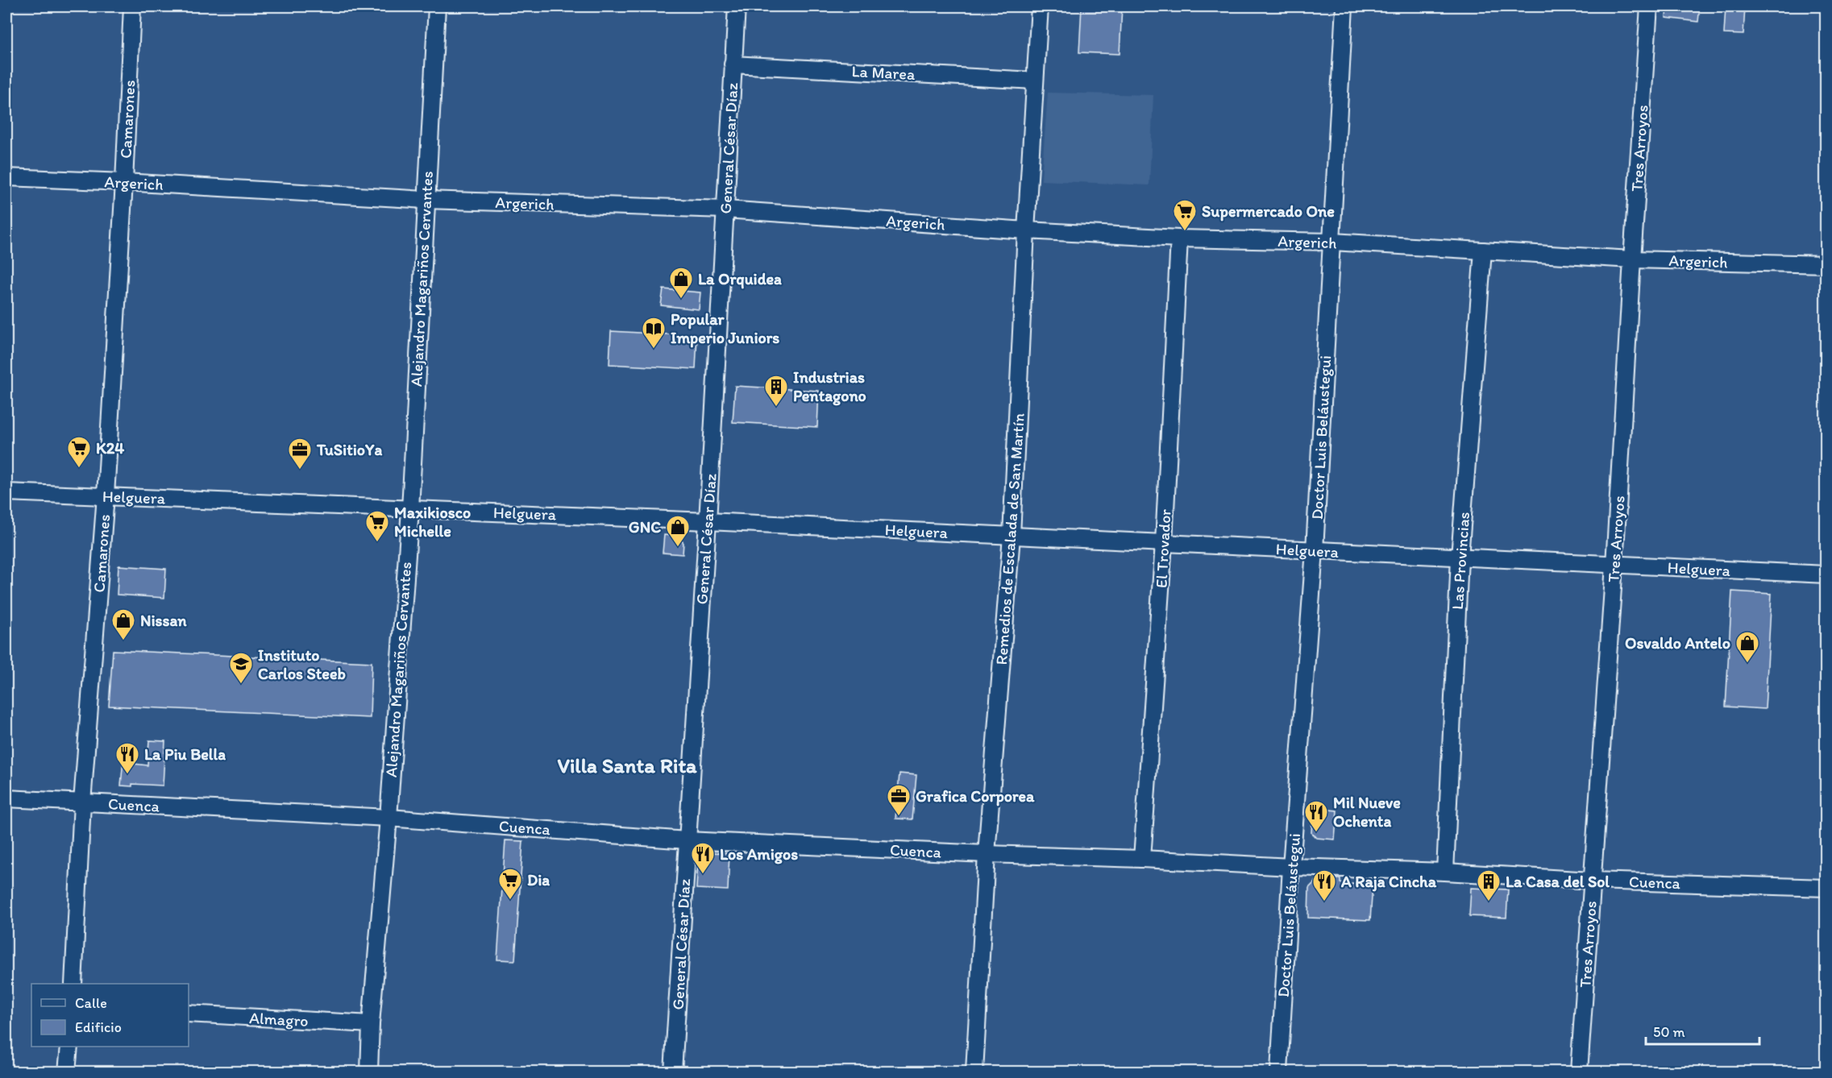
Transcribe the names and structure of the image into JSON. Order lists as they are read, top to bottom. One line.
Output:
{"streets":{"street":["La Marea","Camarones","General César Díaz","Tres Arroyos","Argerich","Alejandro Magariños Cervantes","Doctor Luis Beláustegui","Helguera","Remedios de Escalada de San Martín","El Trovador","Las Provincias","Cuenca","Almagro"]},"crossings":[["La Marea","General César Díaz"],["La Marea","Remedios de Escalada de San Martín"],["Camarones","Argerich"],["Camarones","Helguera"],["Camarones","Cuenca"],["General César Díaz","Argerich"],["General César Díaz","Helguera"],["General César Díaz","Cuenca"],["Tres Arroyos","Argerich"],["Tres Arroyos","Helguera"],["Tres Arroyos","Cuenca"],["Argerich","Alejandro Magariños Cervantes"],["Argerich","Doctor Luis Beláustegui"],["Argerich","Remedios de Escalada de San Martín"],["Argerich","El Trovador"],["Argerich","Las Provincias"],["Alejandro Magariños Cervantes","Helguera"],["Alejandro Magariños Cervantes","Cuenca"],["Alejandro Magariños Cervantes","Almagro"],["Doctor Luis Beláustegui","Helguera"],["Doctor Luis Beláustegui","Cuenca"],["Helguera","Remedios de Escalada de San Martín"],["Helguera","El Trovador"],["Helguera","Las Provincias"],["Remedios de Escalada de San Martín","Cuenca"],["El Trovador","Cuenca"],["Las Provincias","Cuenca"]],"districts":["Villa Santa Rita"],"places":{"supermarket":["Supermercado One","K24","Maxikiosco Michelle","Dia"],"shop":["La Orquidea","GNC","Nissan","Osvaldo Antelo"],"library":["Popular Imperio Juniors"],"building":["Industrias Pentagono","La Casa del Sol"],"office":["TuSitioYa","Grafica Corporea"],"school or university":["Instituto Carlos Steeb"],"restaurant":["La Piu Bella","Mil Nueve Ochenta","Los Amigos","A Raja Cincha"]},"legend":["Calle","Edificio"],"scale_bar":"50 m"}
